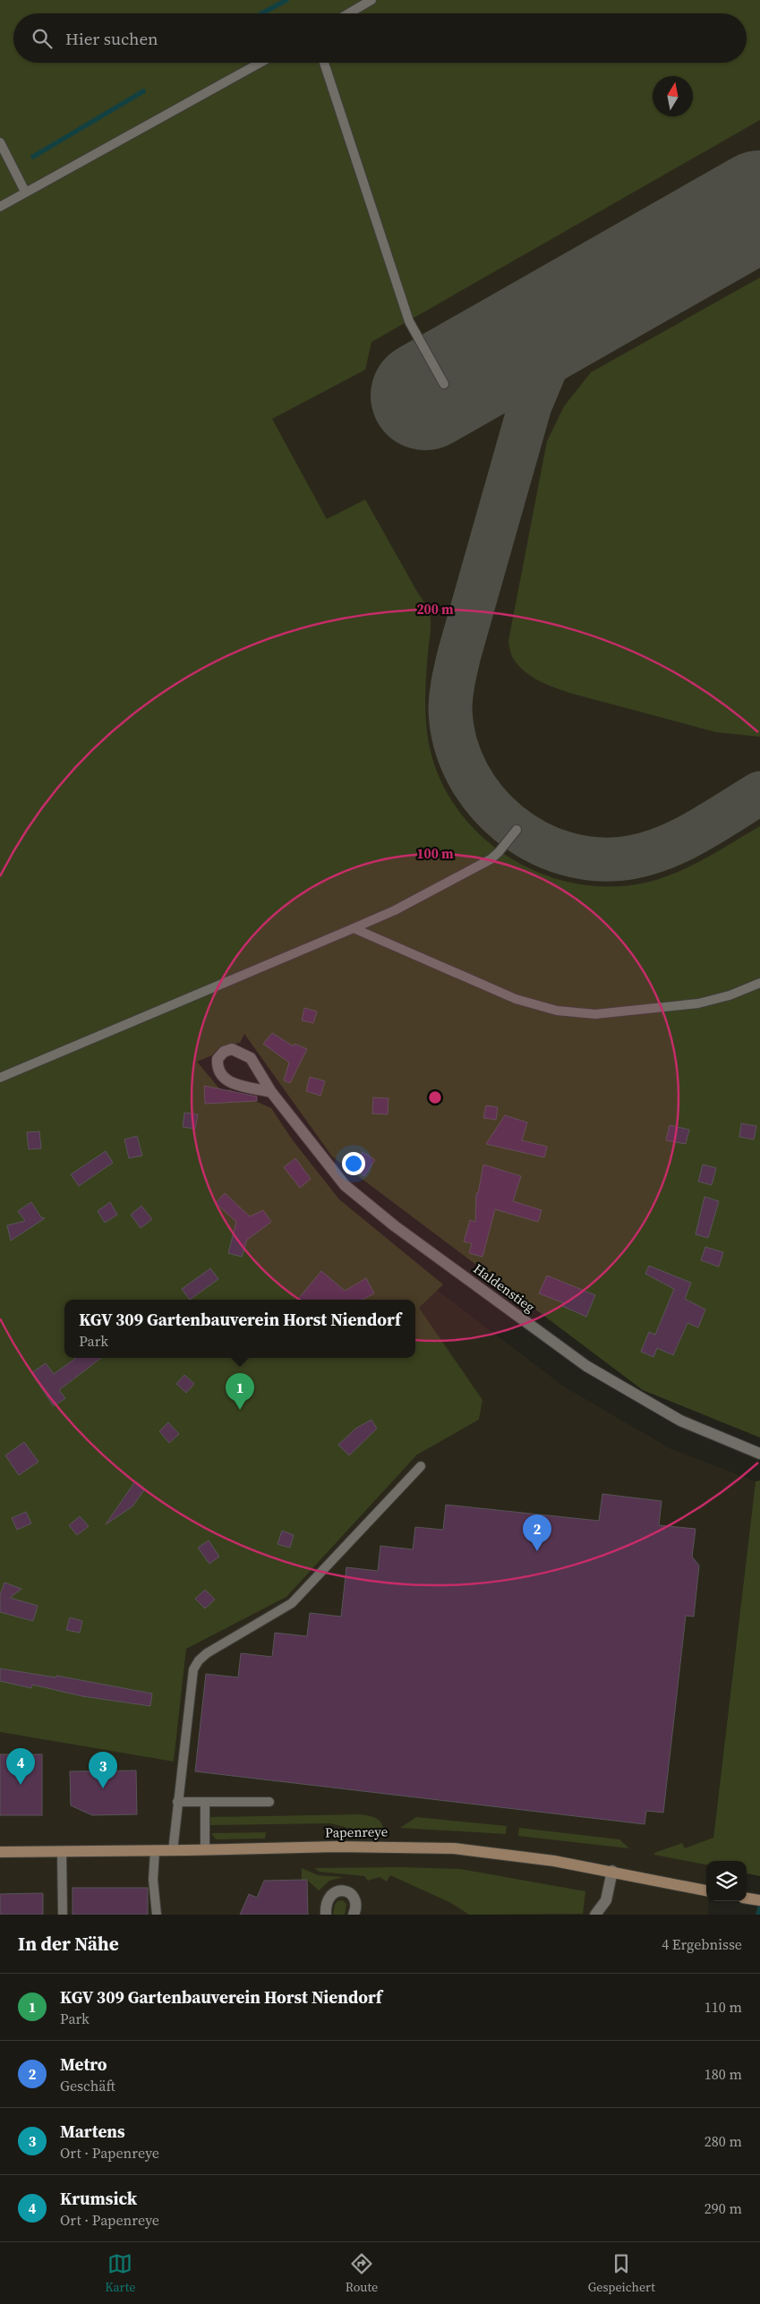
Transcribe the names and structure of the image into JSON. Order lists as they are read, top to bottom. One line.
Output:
{"streets":{"main road":["Papenreye"],"street":["Haldenstieg"]},"north":"top","page":{"search":"Hier suchen","popup":["KGV 309 Gartenbauverein Horst Niendorf","Park"],"pins":["1","2","4","3"],"heading":["In der Nähe","4 Ergebnisse"],"list":[{"mark":"1","name":"KGV 309 Gartenbauverein Horst Niendorf","note":"Park","value":"110 m"},{"mark":"2","name":"Metro","note":"Geschäft","value":"180 m"},{"mark":"3","name":"Martens","note":"Ort · Papenreye","value":"280 m"},{"mark":"4","name":"Krumsick","note":"Ort · Papenreye","value":"290 m"}],"nav":["Karte","Route","Gespeichert"]},"rings":["200 m","100 m"]}
